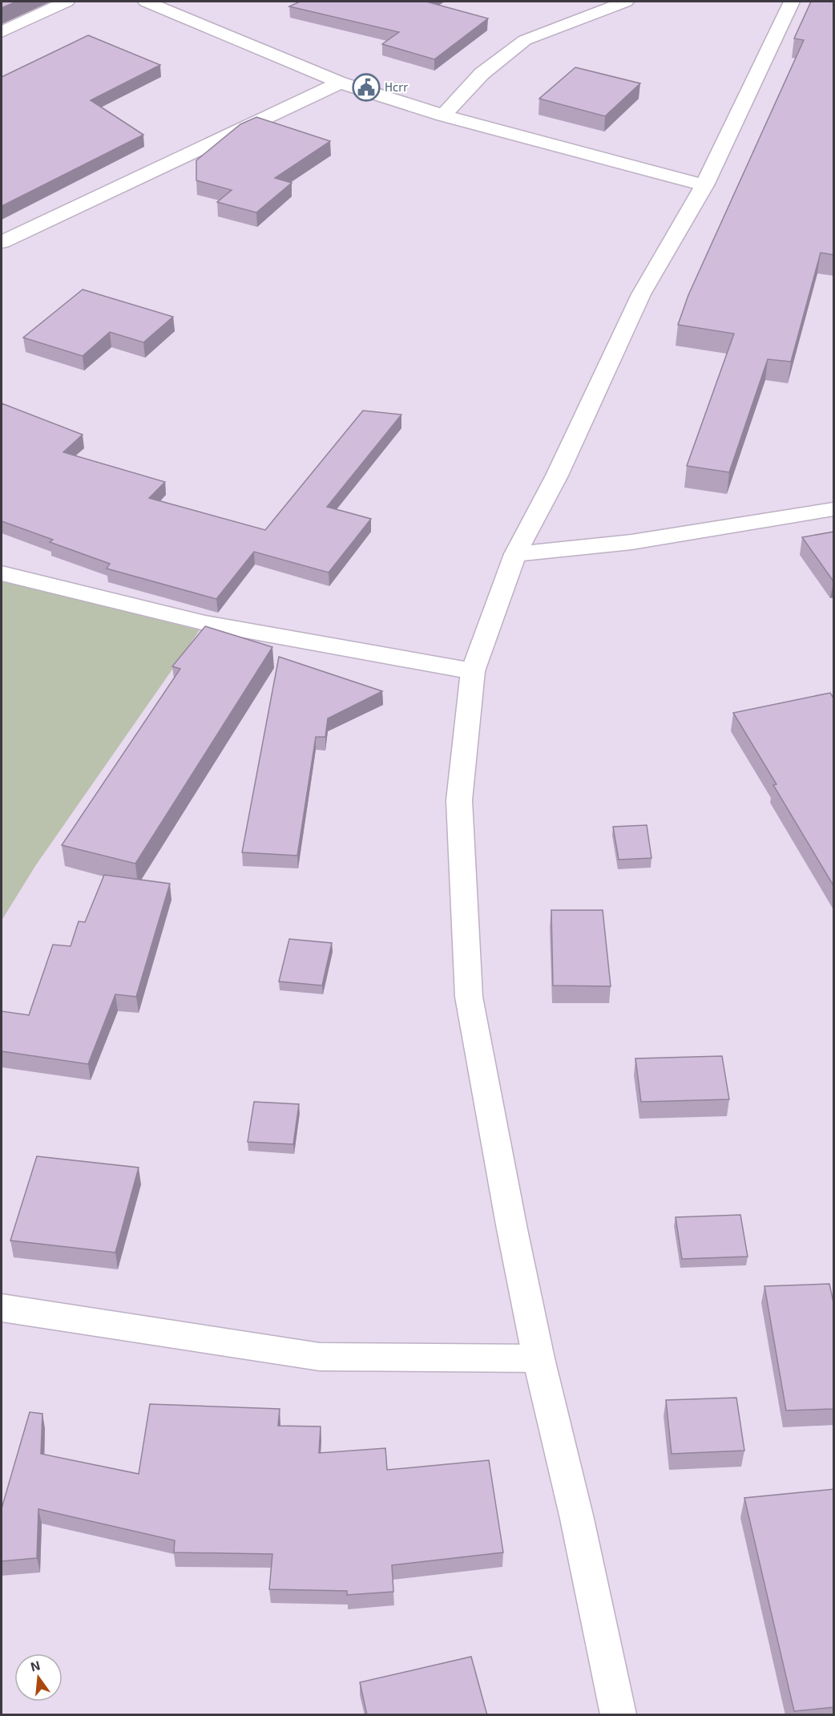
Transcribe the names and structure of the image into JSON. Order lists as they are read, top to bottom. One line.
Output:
{"places":{"public building":["Hcrr"]},"north":"top"}
